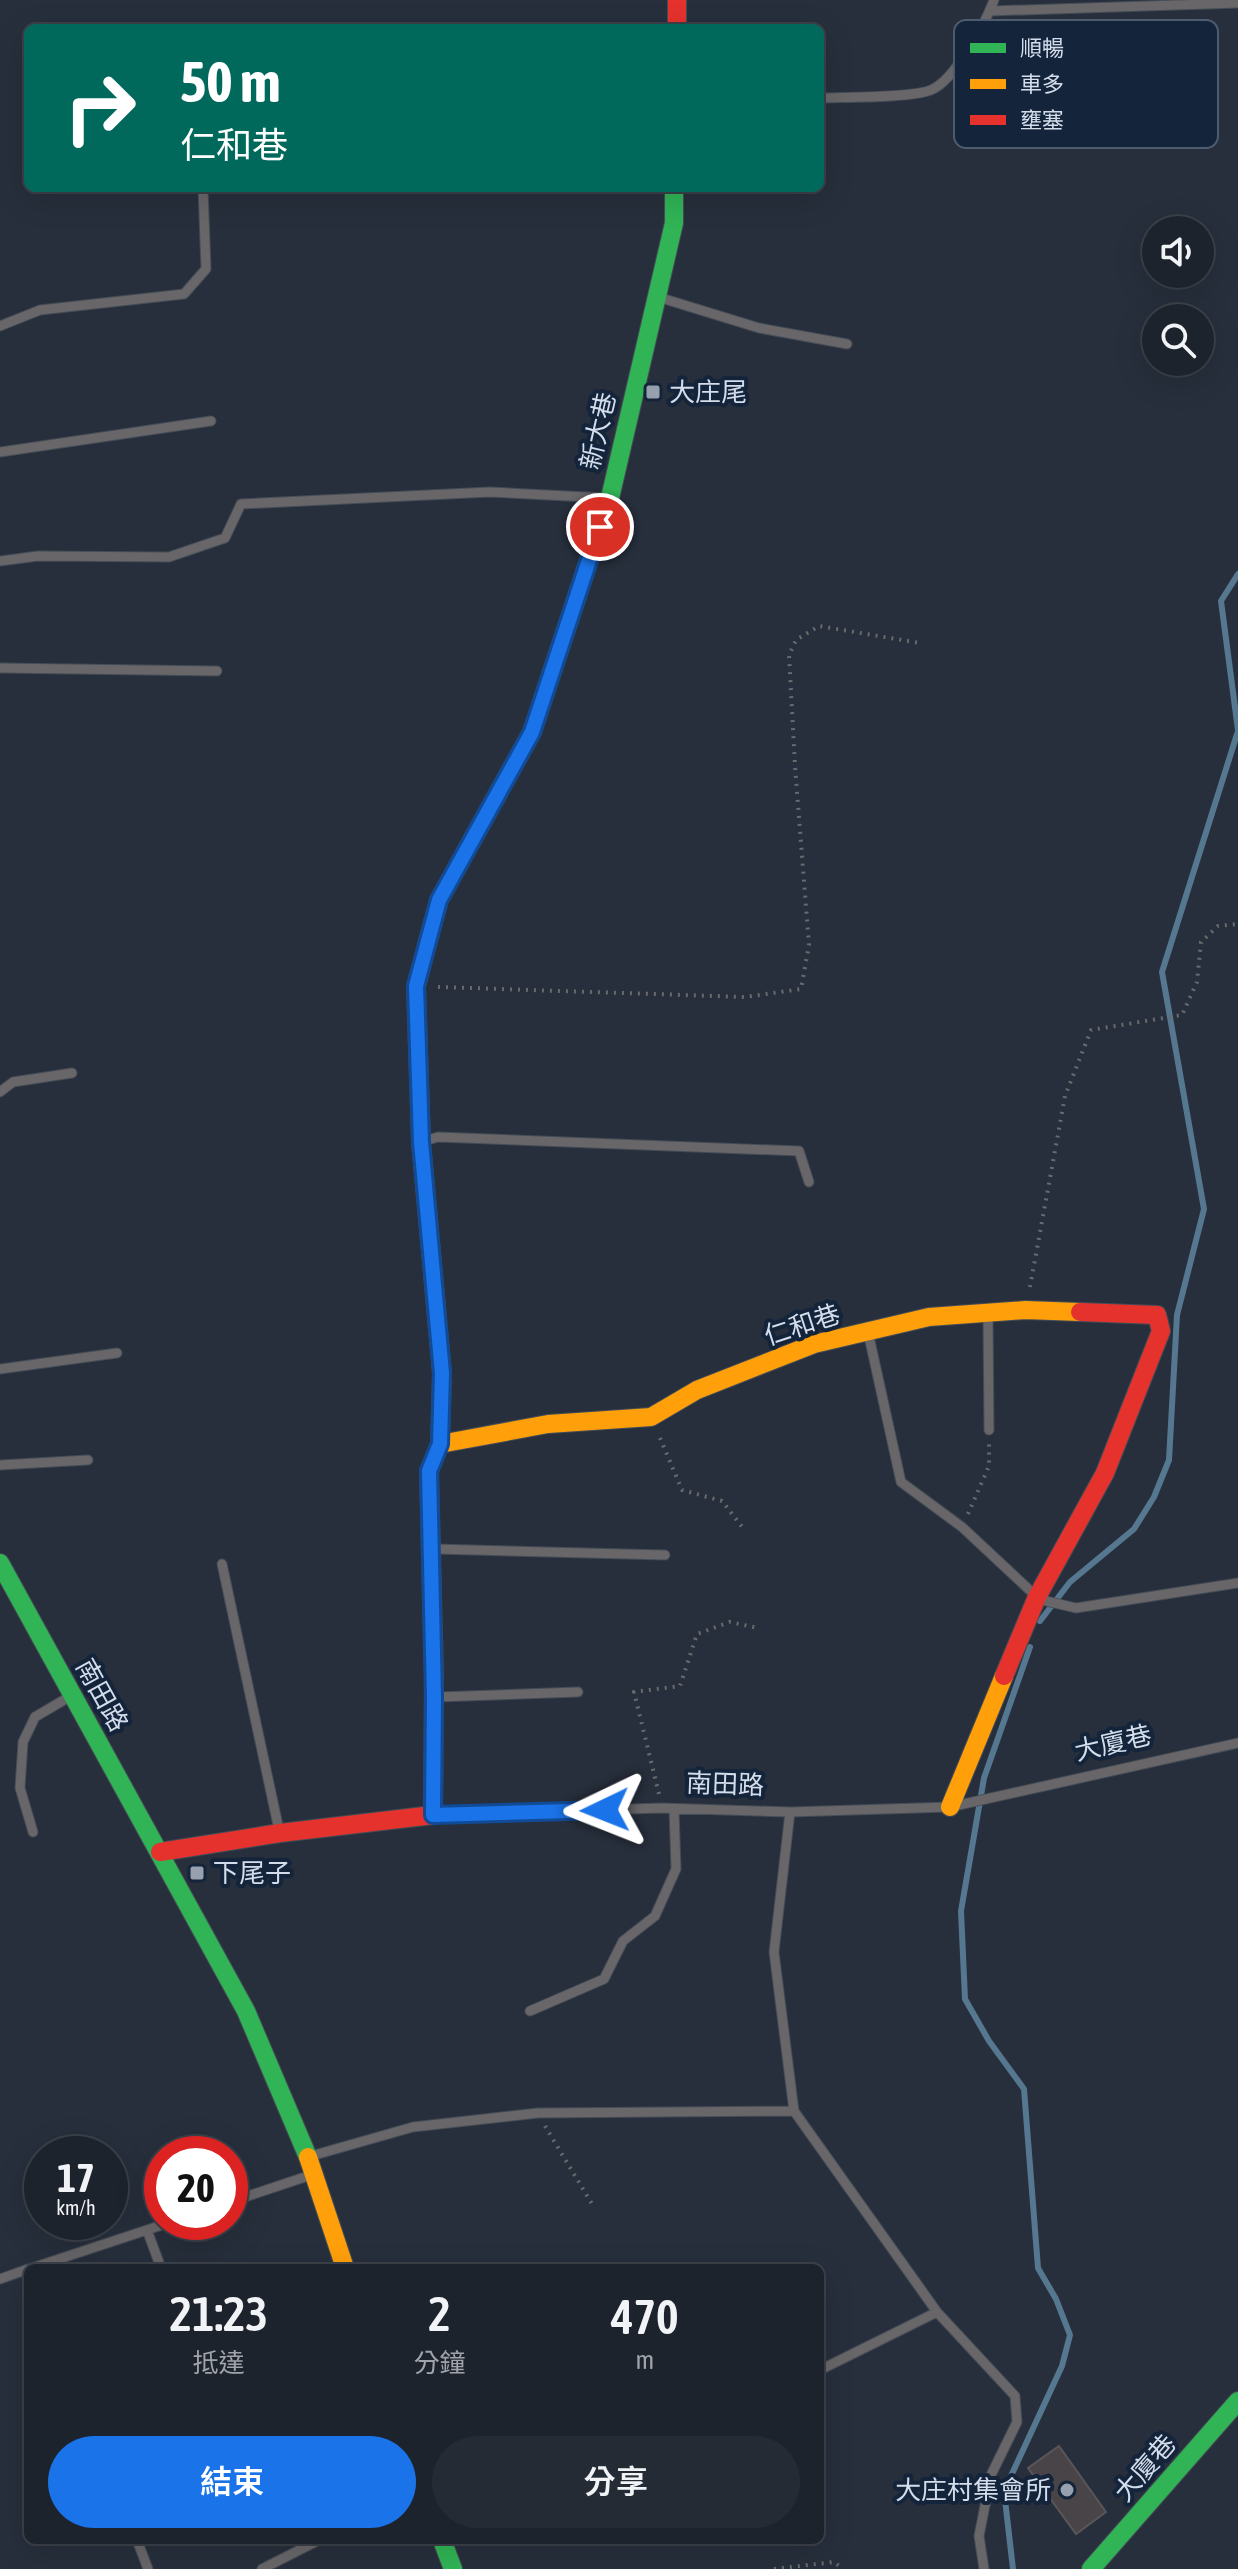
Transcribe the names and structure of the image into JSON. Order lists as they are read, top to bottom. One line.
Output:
{"streets":{"street":["新大巷","仁和巷","南田路","大廈巷"]},"crossings":[["南田路","大廈巷"]],"places":{"transit":["大庄尾","下尾子"],"other":["大庄村集會所"]},"legend":["順暢","車多","壅塞"],"page":{"turn":["50 m","仁和巷"],"speed":"17 km/h","limit":"20","eta":["21:23","抵達","2","分鐘","470","m"],"buttons":["結束","分享"]}}
